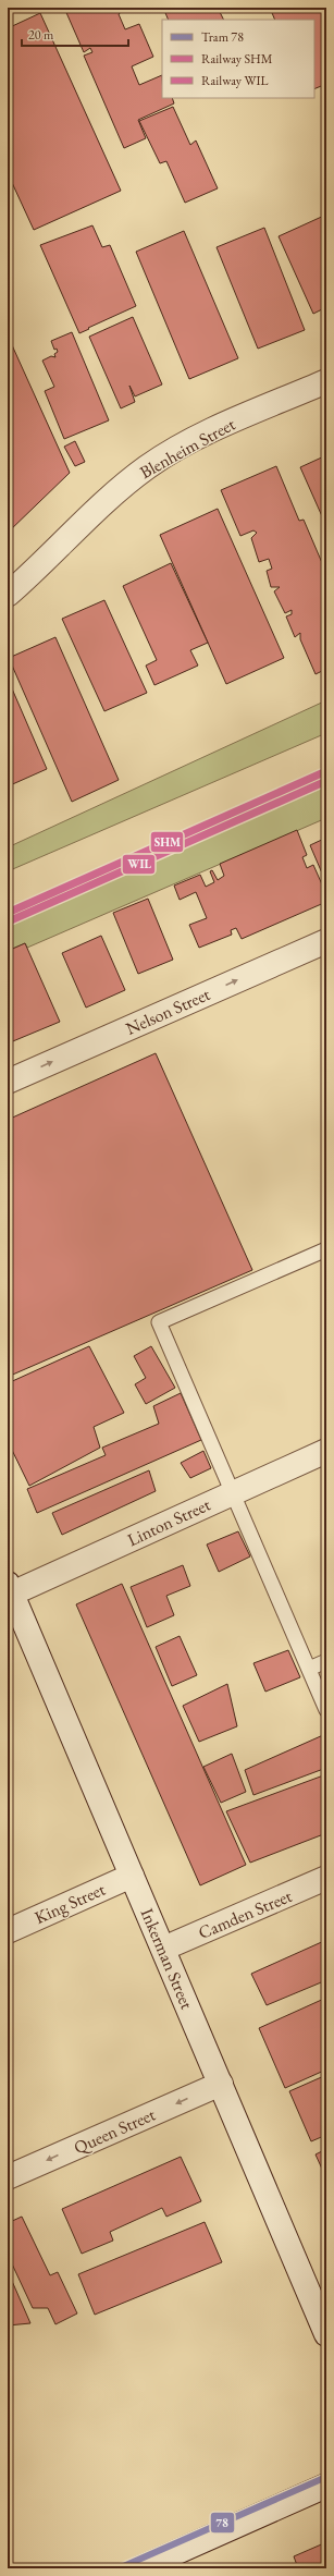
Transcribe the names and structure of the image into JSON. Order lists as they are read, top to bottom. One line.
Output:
{"streets":{"street":["Blenheim Street","Nelson Street","Linton Street","King Street","Camden Street","Inkerman Street","Queen Street"]},"crossings":[["Linton Street","Inkerman Street"],["King Street","Inkerman Street"],["Camden Street","Inkerman Street"],["Inkerman Street","Queen Street"]],"one_way":["Nelson Street","Queen Street"],"lines":["rail line SHM","rail line WIL","tram line 78"],"legend":["Tram 78","Railway SHM","Railway WIL"],"scale_bar":"20 m"}
